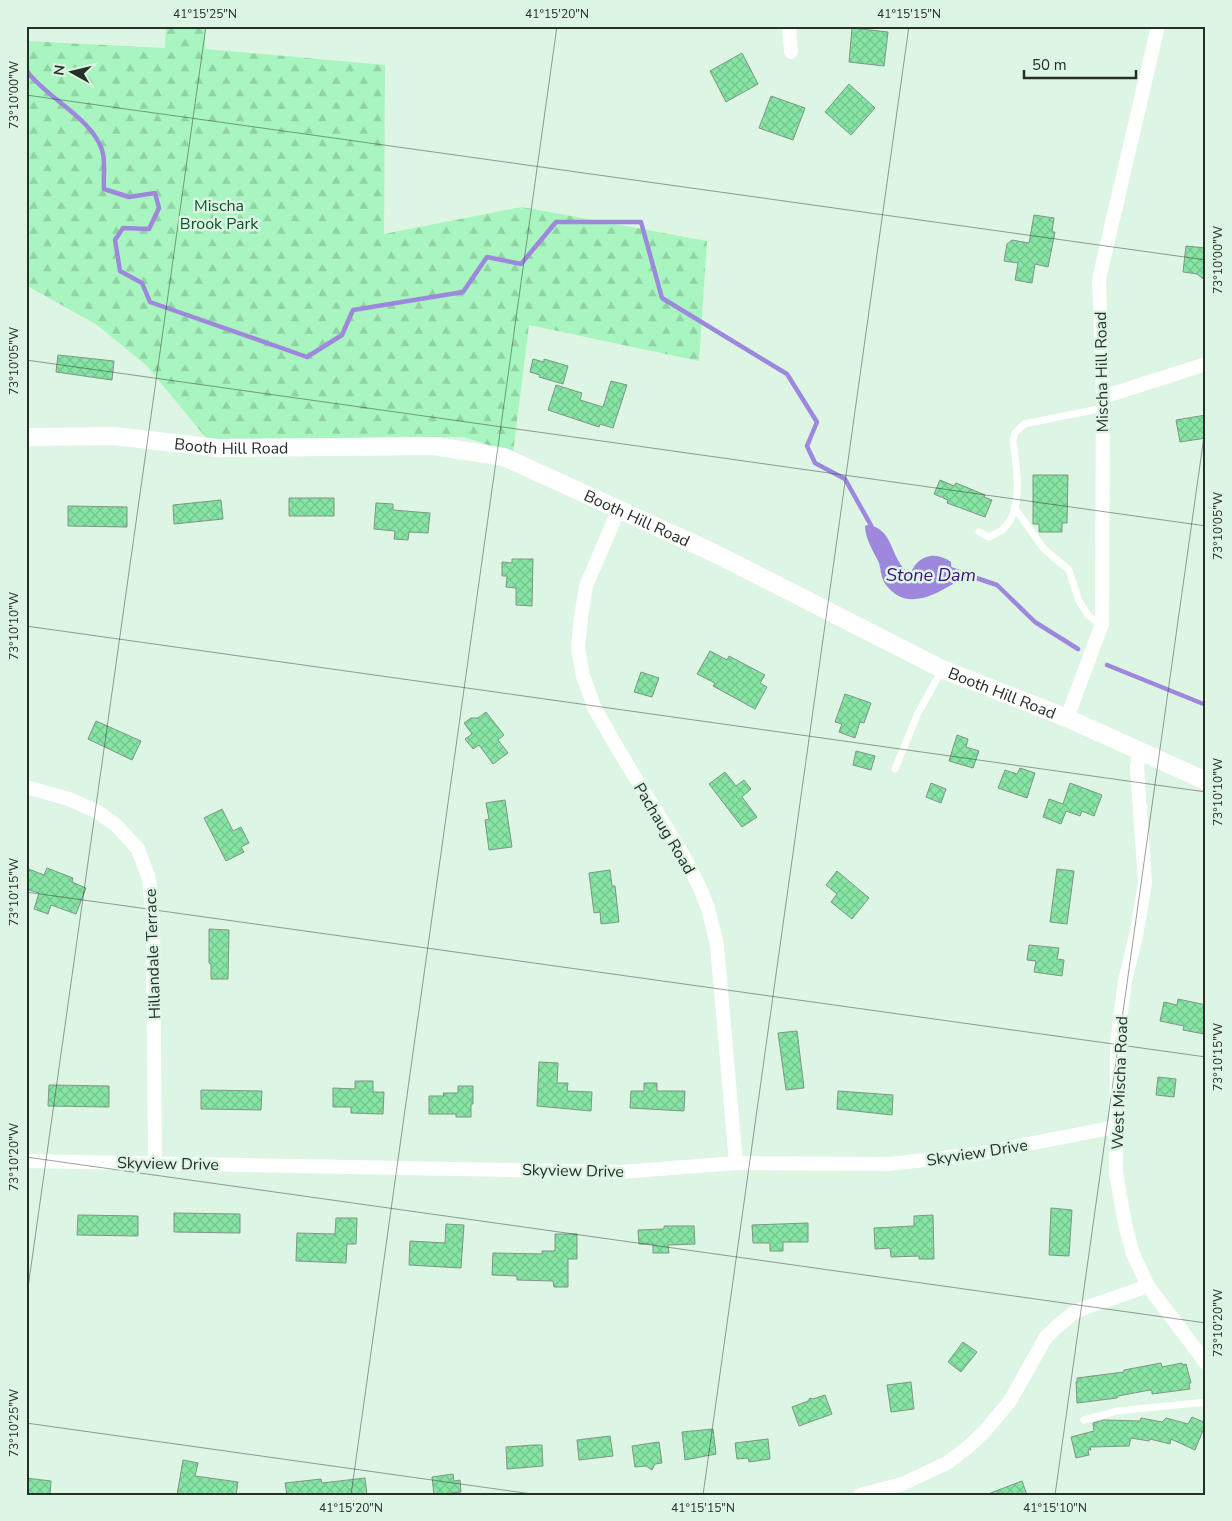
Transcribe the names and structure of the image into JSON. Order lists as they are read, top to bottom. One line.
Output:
{"streets":{"street":["Mischa Hill Road","Booth Hill Road","Pachaug Road","Hillandale Terrace","West Mischa Road","Skyview Drive"]},"crossings":[["Mischa Hill Road","Booth Hill Road"],["Booth Hill Road","Pachaug Road"],["Booth Hill Road","West Mischa Road"],["Pachaug Road","Skyview Drive"],["Hillandale Terrace","Skyview Drive"],["West Mischa Road","Skyview Drive"]],"water":["Stone Dam"],"parks":["Mischa Brook Park"],"scale_bar":"50 m","north":"left","coordinates":["41°15'25\"N","41°15'20\"N","41°15'15\"N","73°10'00\"W","73°10'05\"W","73°10'10\"W","73°10'15\"W","73°10'20\"W","73°10'25\"W","41°15'10\"N"]}
